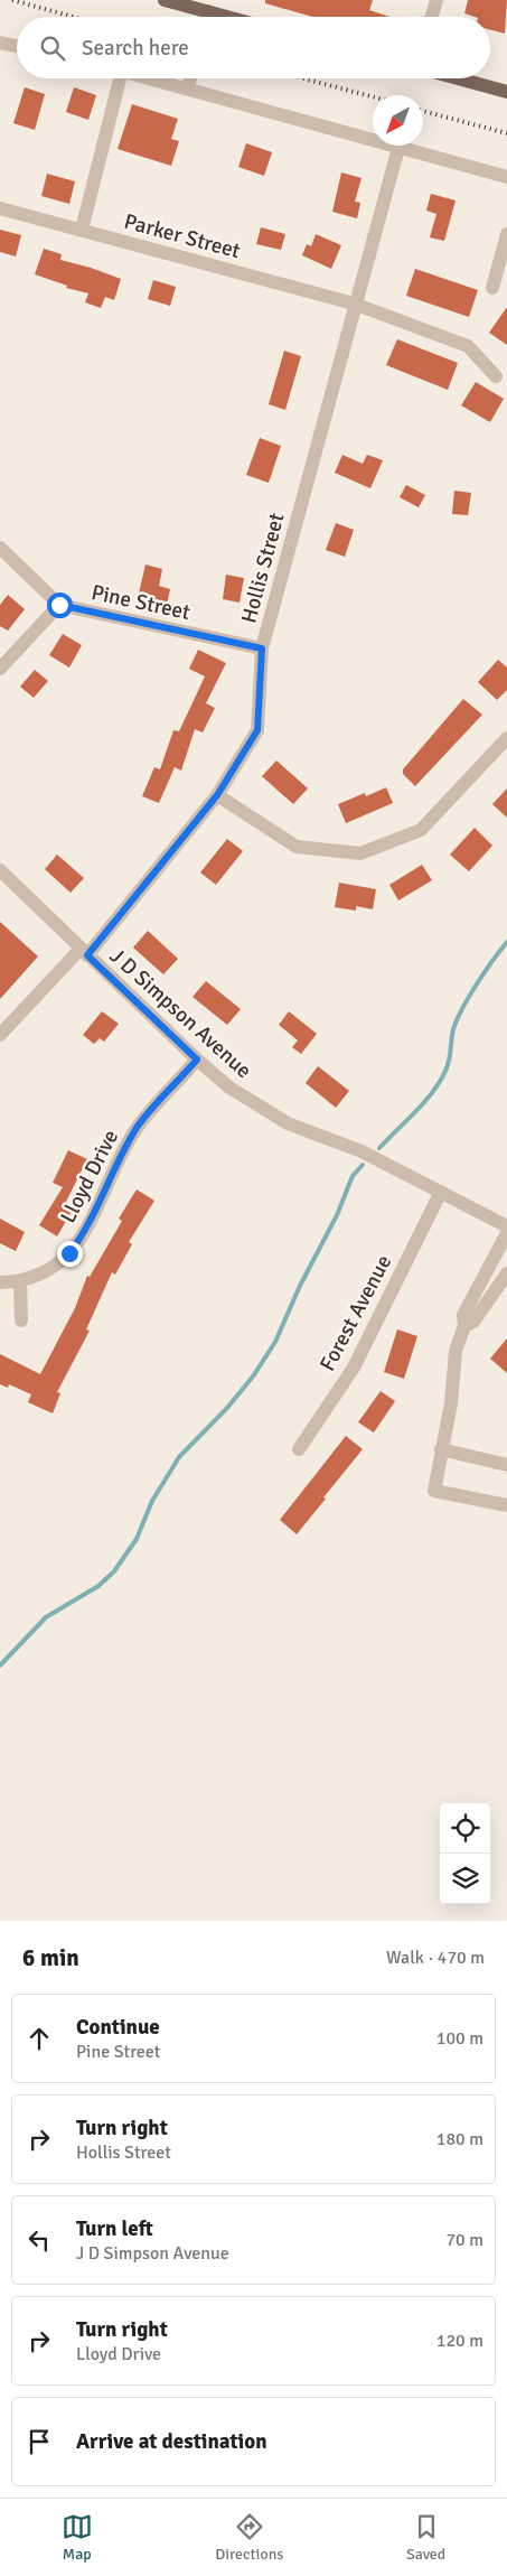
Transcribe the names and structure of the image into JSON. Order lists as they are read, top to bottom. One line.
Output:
{"streets":{"street":["Parker Street","Hollis Street","Pine Street","J D Simpson Avenue","Lloyd Drive","Forest Avenue"]},"crossings":[["Parker Street","Hollis Street"],["Hollis Street","Pine Street"],["Hollis Street","J D Simpson Avenue"],["J D Simpson Avenue","Lloyd Drive"],["J D Simpson Avenue","Forest Avenue"]],"north":"bottom left","page":{"search":"Search here","heading":["6 min","Walk · 470 m"],"list":[["Continue","Pine Street","100 m"],["Turn right","Hollis Street","180 m"],["Turn left","J D Simpson Avenue","70 m"],["Turn right","Lloyd Drive","120 m"],"Arrive at destination"],"nav":["Map","Directions","Saved"]}}
